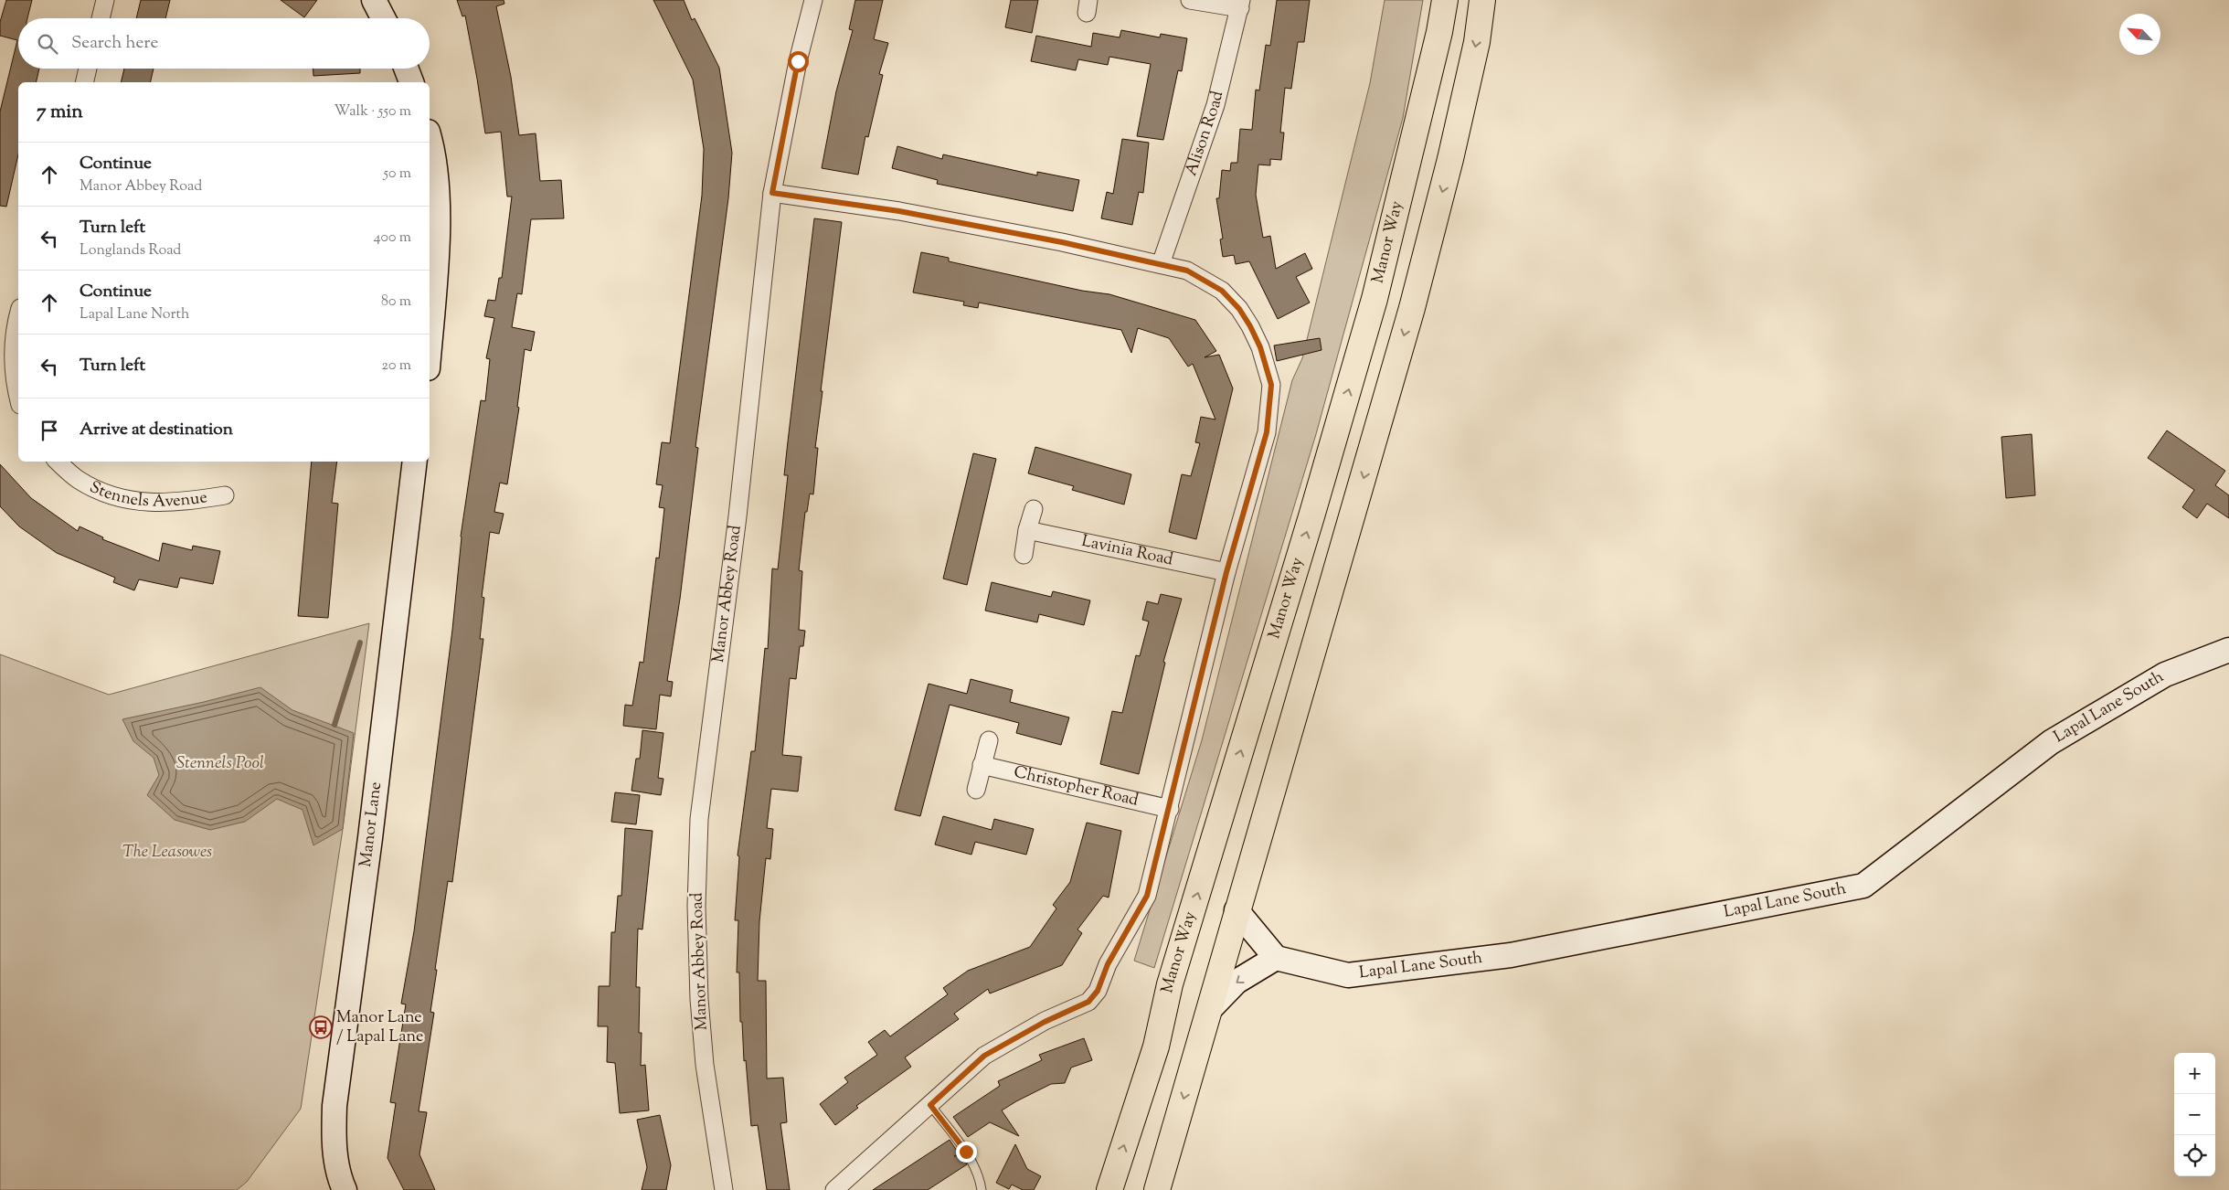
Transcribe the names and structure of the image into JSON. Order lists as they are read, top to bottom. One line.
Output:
{"streets":{"highway":["Manor Way"],"street":["Alison Road","Stennels Avenue","Lavinia Road","Manor Abbey Road","Lapal Lane South","Christopher Road","Manor Lane"]},"water":["Stennels Pool"],"parks":["The Leasowes"],"places":{"bus stop":["Manor Lane / Lapal Lane"]},"north":"top left","page":{"search":"Search here","heading":["7 min","Walk · 550 m"],"list":[["Continue","Manor Abbey Road","50 m"],["Turn left","Longlands Road","400 m"],["Continue","Lapal Lane North","80 m"],["Turn left","20 m"],"Arrive at destination"],"map_buttons":["+","−"]}}
